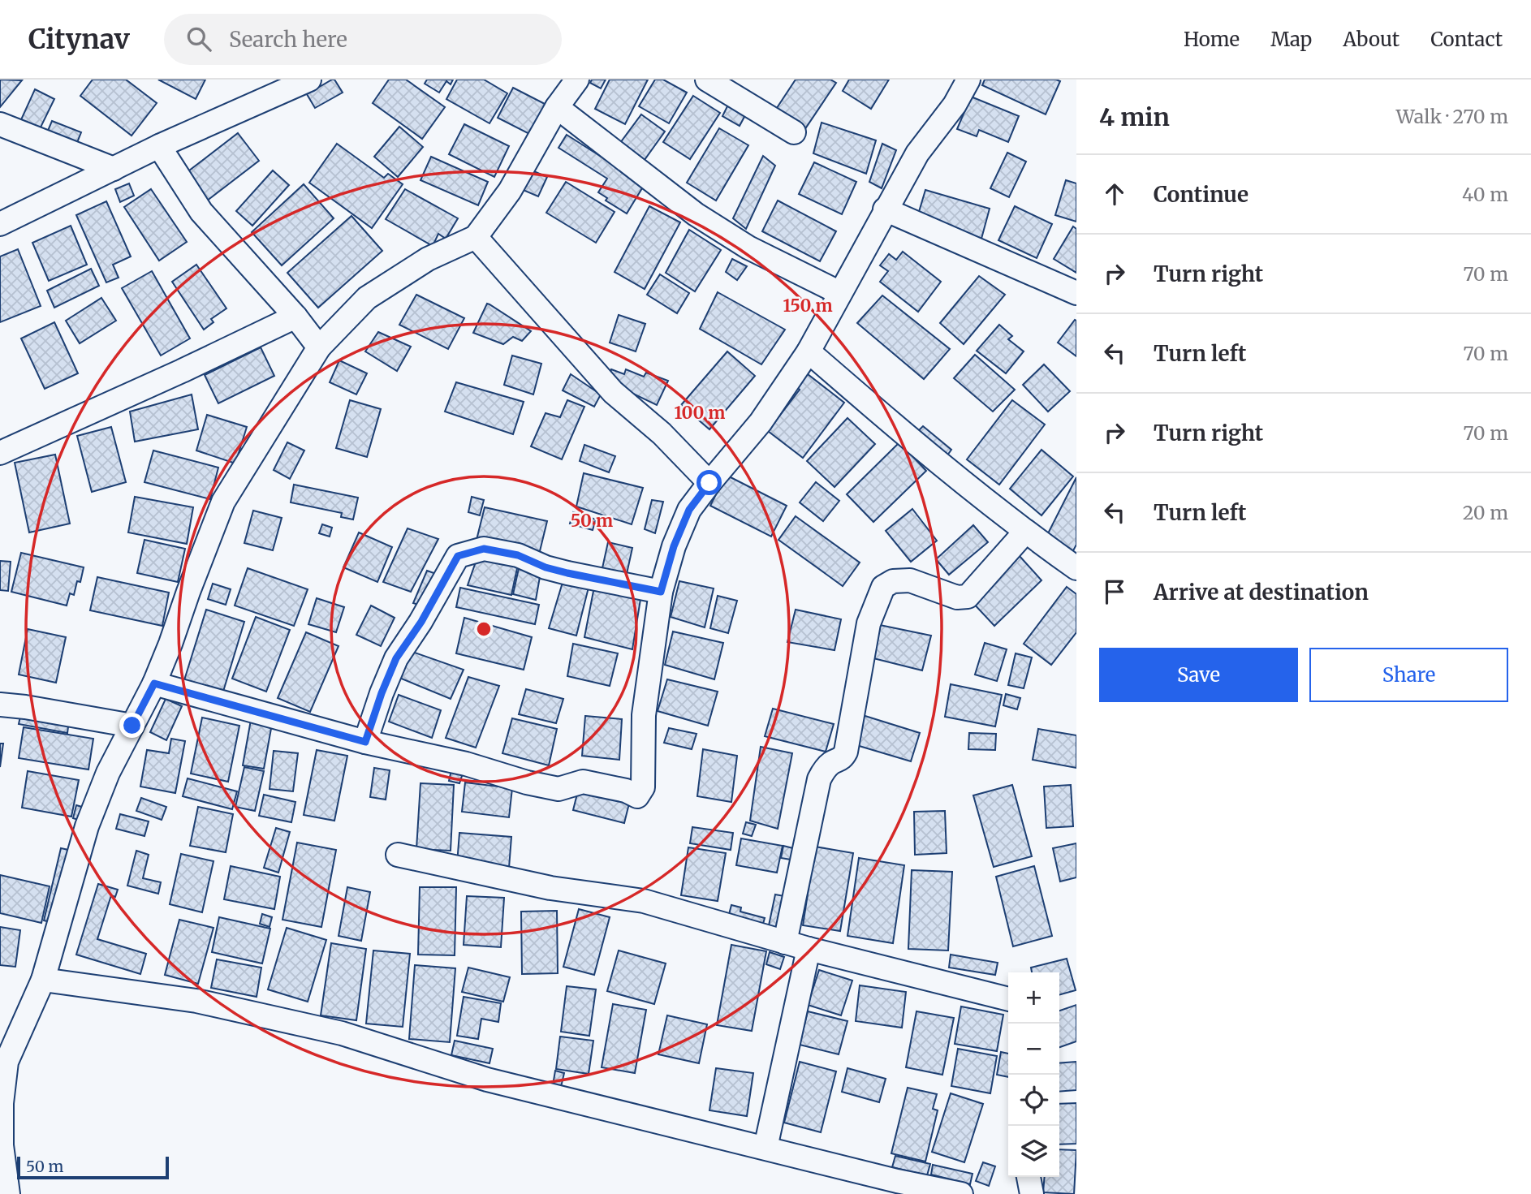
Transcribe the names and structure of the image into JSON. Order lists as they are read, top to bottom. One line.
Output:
{"scale_bar":"50 m","page":{"header":"Citynav","search":"Search here","nav":["Home","Map","About","Contact"],"heading":["4 min","Walk · 270 m"],"list":[["Continue","40 m"],["Turn right","70 m"],["Turn left","70 m"],["Turn right","70 m"],["Turn left","20 m"],"Arrive at destination"],"buttons":["Save","Share"],"map_buttons":["+","−"],"scale":"50 m"},"rings":["150 m","100 m","50 m"]}
